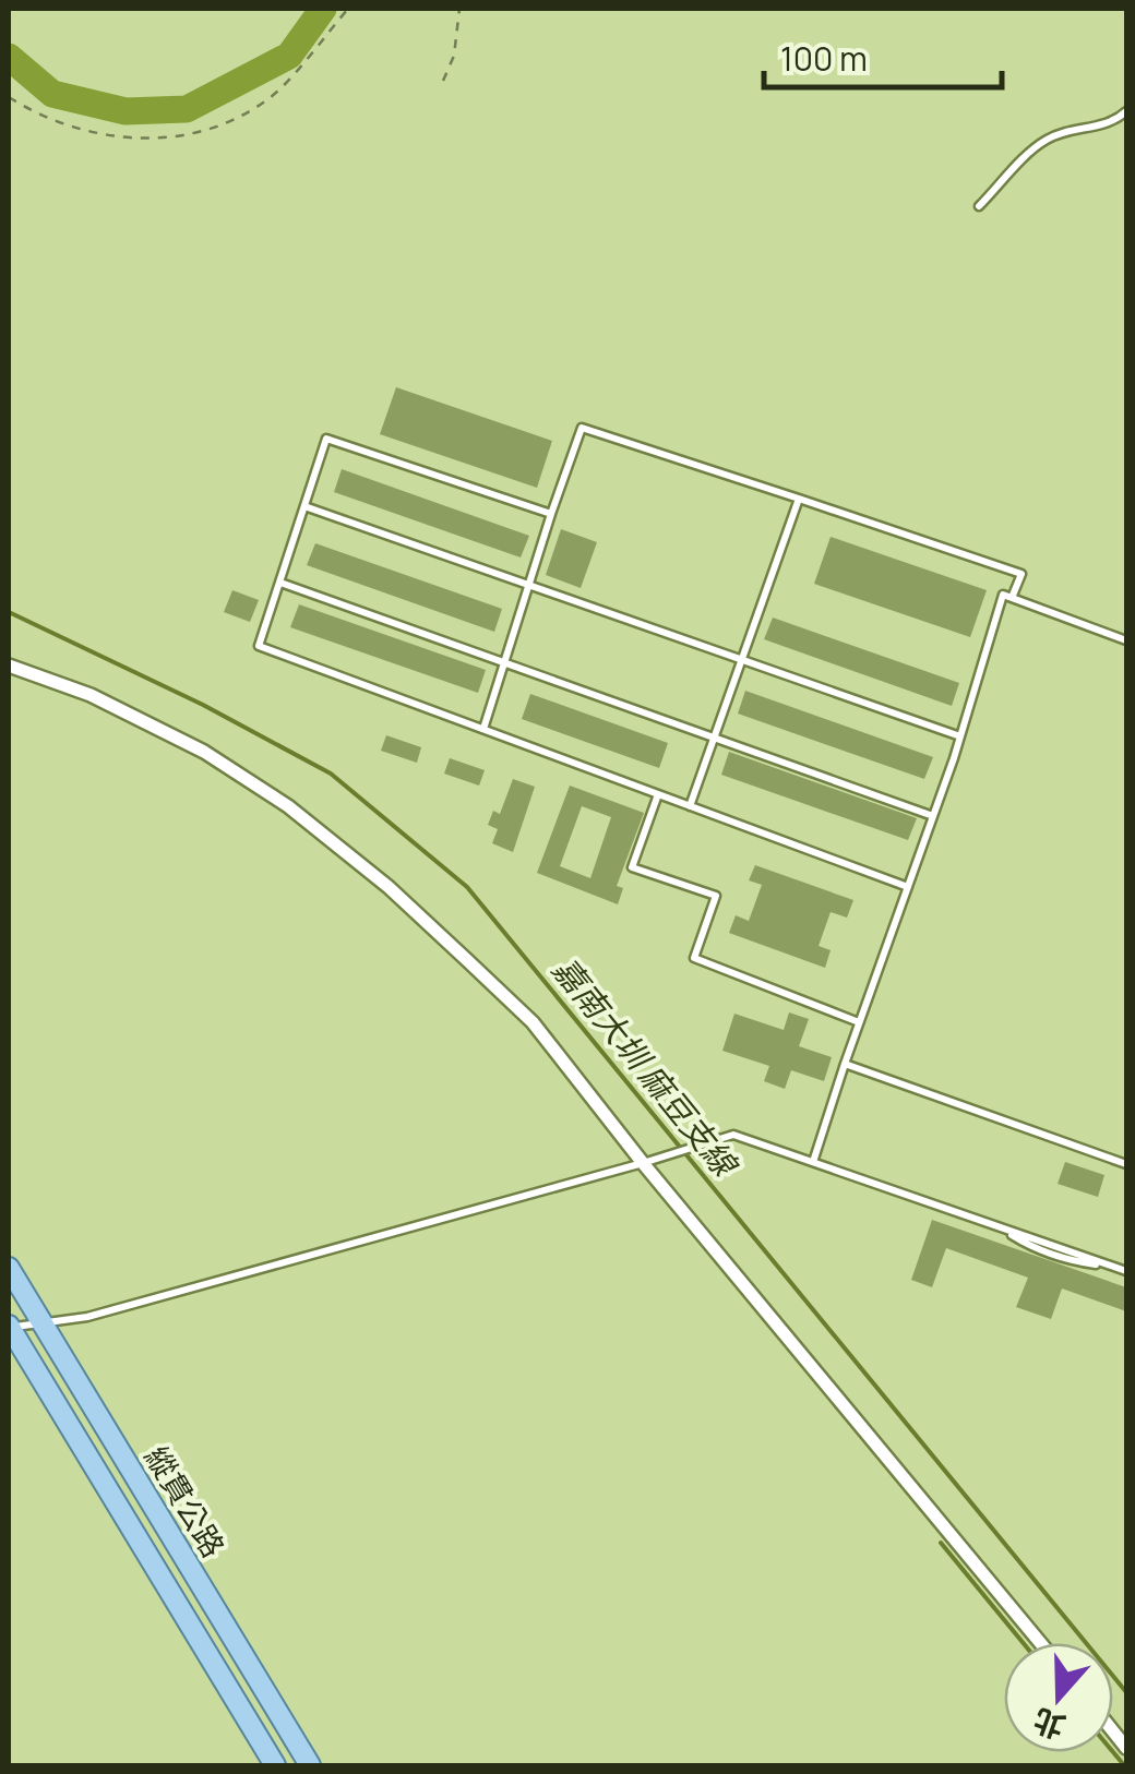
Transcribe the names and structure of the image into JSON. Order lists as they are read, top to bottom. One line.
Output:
{"streets":{"main road":["縱貫公路"]},"water":["嘉南大圳 麻豆支線"],"scale_bar":"100 m","north":"bottom"}
